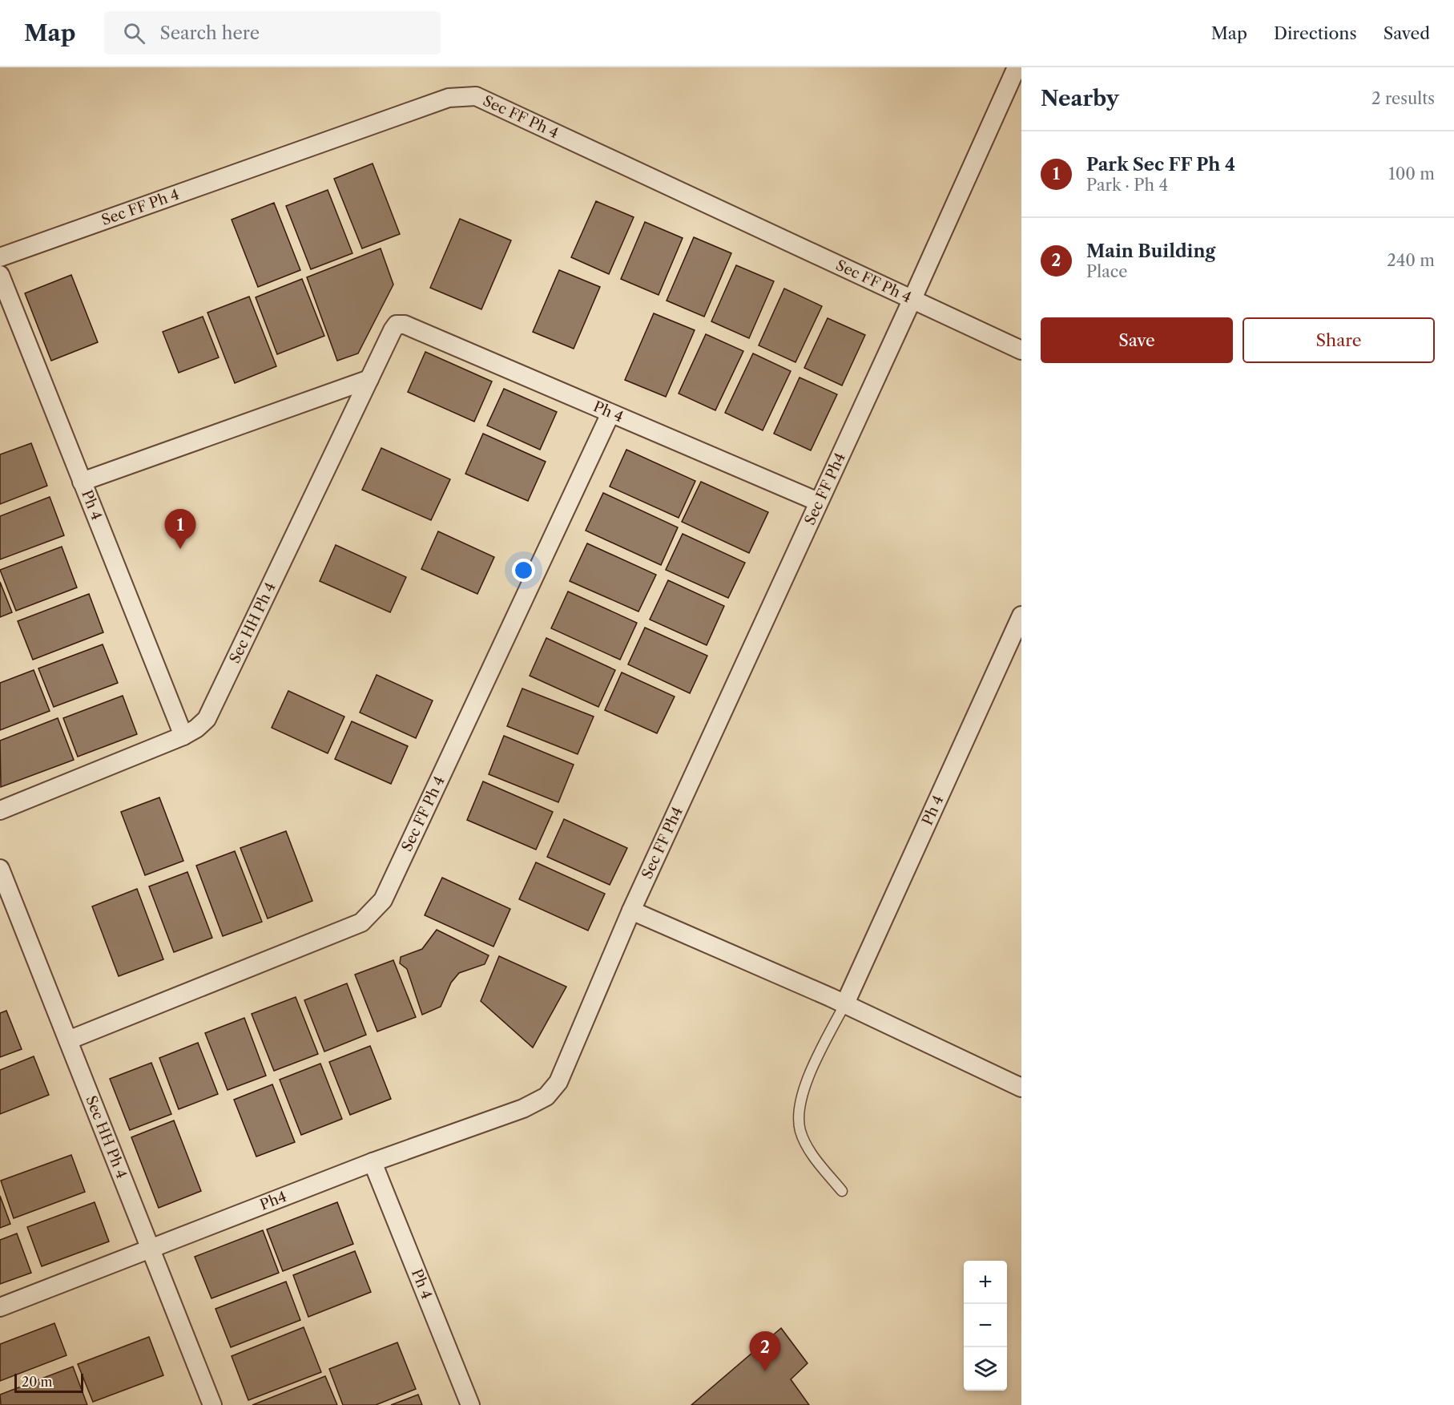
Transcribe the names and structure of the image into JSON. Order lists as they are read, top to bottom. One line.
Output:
{"streets":{"street":["Sec FF Ph 4","Ph 4","Sec FF Ph4","Sec HH Ph 4","Ph4"]},"crossings":[["Sec FF Ph 4","Ph 4"],["Sec FF Ph 4","Sec FF Ph4"],["Sec FF Ph 4","Sec HH Ph 4"],["Ph 4","Sec FF Ph4"],["Ph 4","Sec HH Ph 4"],["Ph 4","Ph4"],["Sec FF Ph4","Ph4"],["Sec HH Ph 4","Ph4"]],"scale_bar":"20 m","page":{"header":"Map","search":"Search here","nav":["Map","Directions","Saved"],"heading":["Nearby","2 results"],"list":[{"mark":"1","name":"Park Sec FF Ph 4","note":"Park · Ph 4","value":"100 m"},{"mark":"2","name":"Main Building","note":"Place","value":"240 m"}],"buttons":["Save","Share"],"pins":["1","2"],"map_buttons":["+","−"],"scale":"20 m"}}
